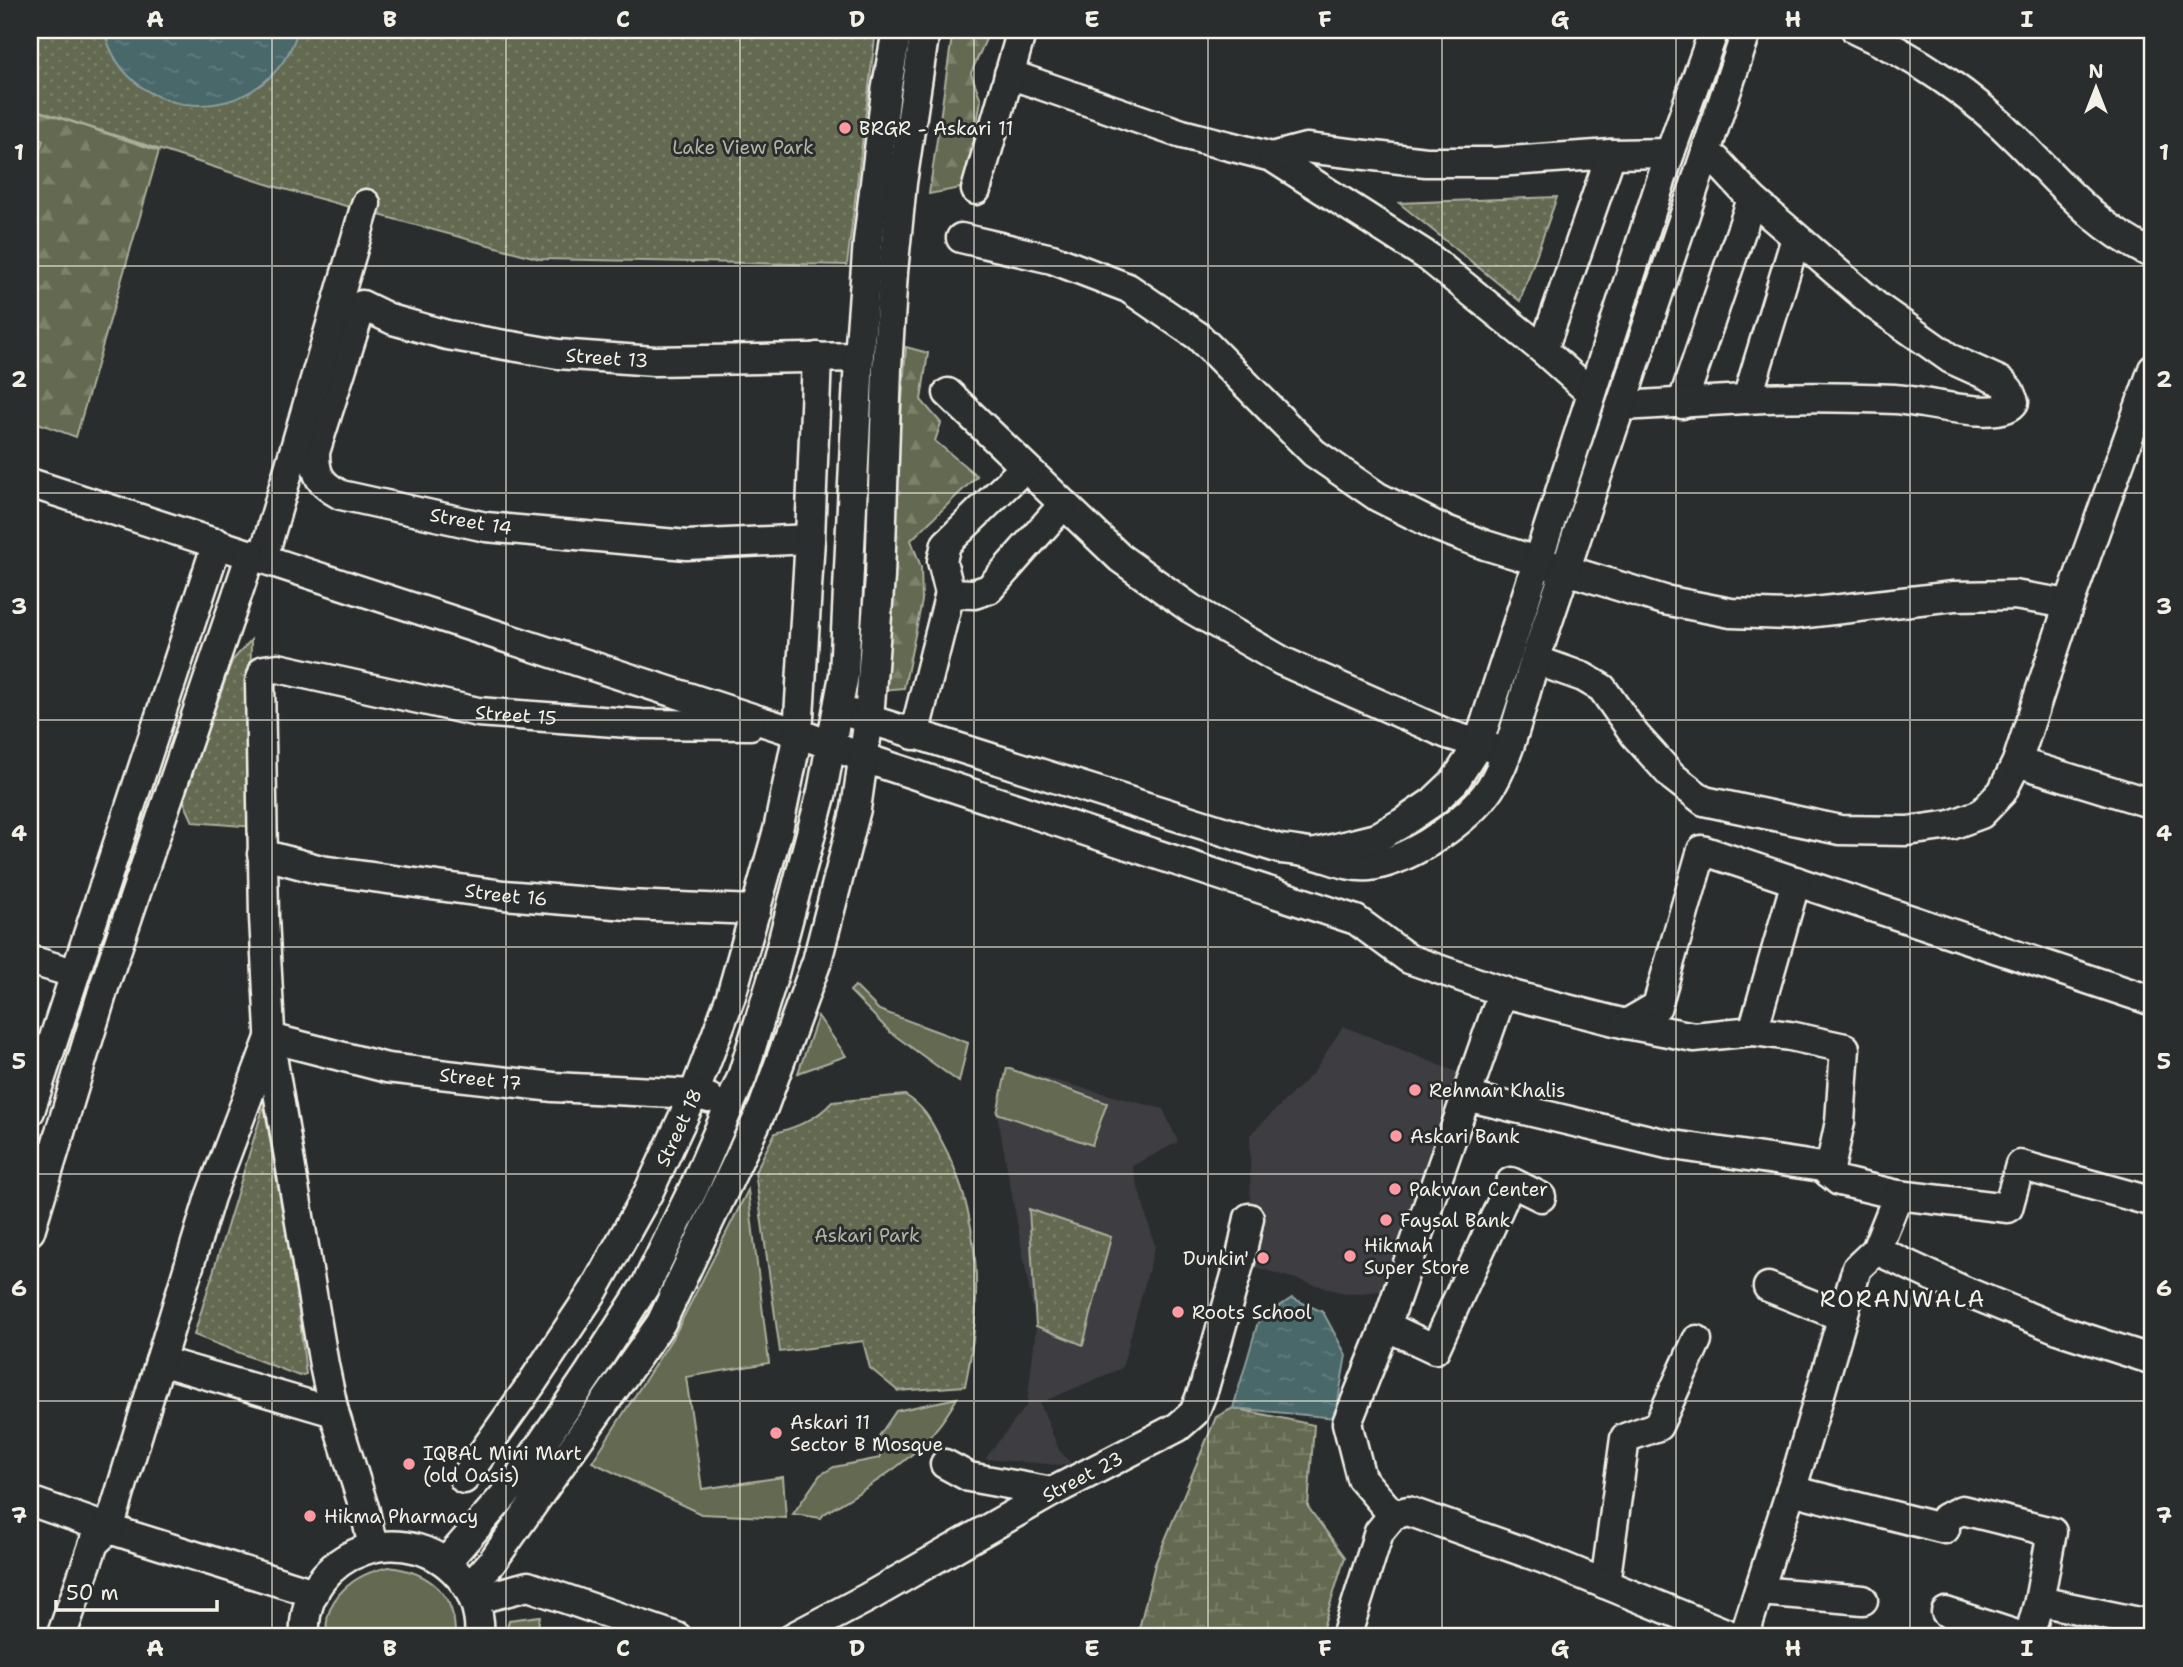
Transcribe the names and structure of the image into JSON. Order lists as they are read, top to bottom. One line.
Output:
{"streets":{"street":["Street 13","Street 14","Street 15","Street 16","Street 17","Street 18","Street 23"]},"crossings":[["Street 13","Street 14"],["Street 13","Street 18"],["Street 14","Street 18"],["Street 15","Street 16"],["Street 15","Street 18"],["Street 16","Street 18"],["Street 17","Street 18"]],"districts":["RORANWALA"],"parks":["Lake View Park","Askari Park"],"places":["BRGR - Askari 11","Rehman Khalis","Askari Bank","Pakwan Center","Faysal Bank","Hikmah Super Store","Dunkin'","Roots School","Askari 11 Sector B Mosque","IQBAL Mini Mart (old Oasis)","Hikma Pharmacy"],"scale_bar":"50 m","north":"top","grid":{"columns":["A","B","C","D","E","F","G","H","I"],"rows":["1","2","3","4","5","6","7"]}}
